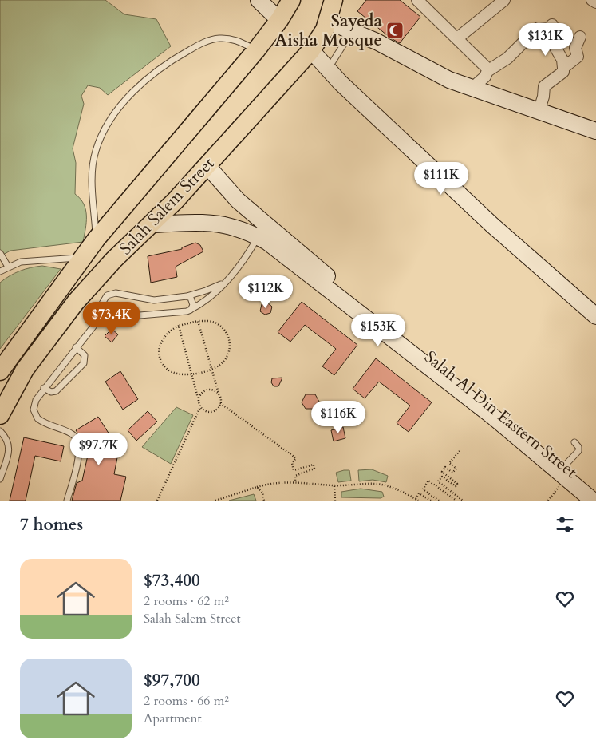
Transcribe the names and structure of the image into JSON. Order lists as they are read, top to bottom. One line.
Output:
{"streets":{"main road":["Salah Salem Street","Salah Al Din Eastern Street"]},"crossings":[["Salah Salem Street","Salah Al Din Eastern Street"]],"places":{"mosque":["Sayeda Aisha Mosque"]},"page":{"price":["$131K","$111K","$112K","$73.4K","$153K","$116K","$97.7K"],"heading":"7 homes","list":[{"name":"$73,400","note":"2 rooms · 62 m² · Salah Salem Street"},{"name":"$97,700","note":"2 rooms · 66 m² · Apartment"}]}}
